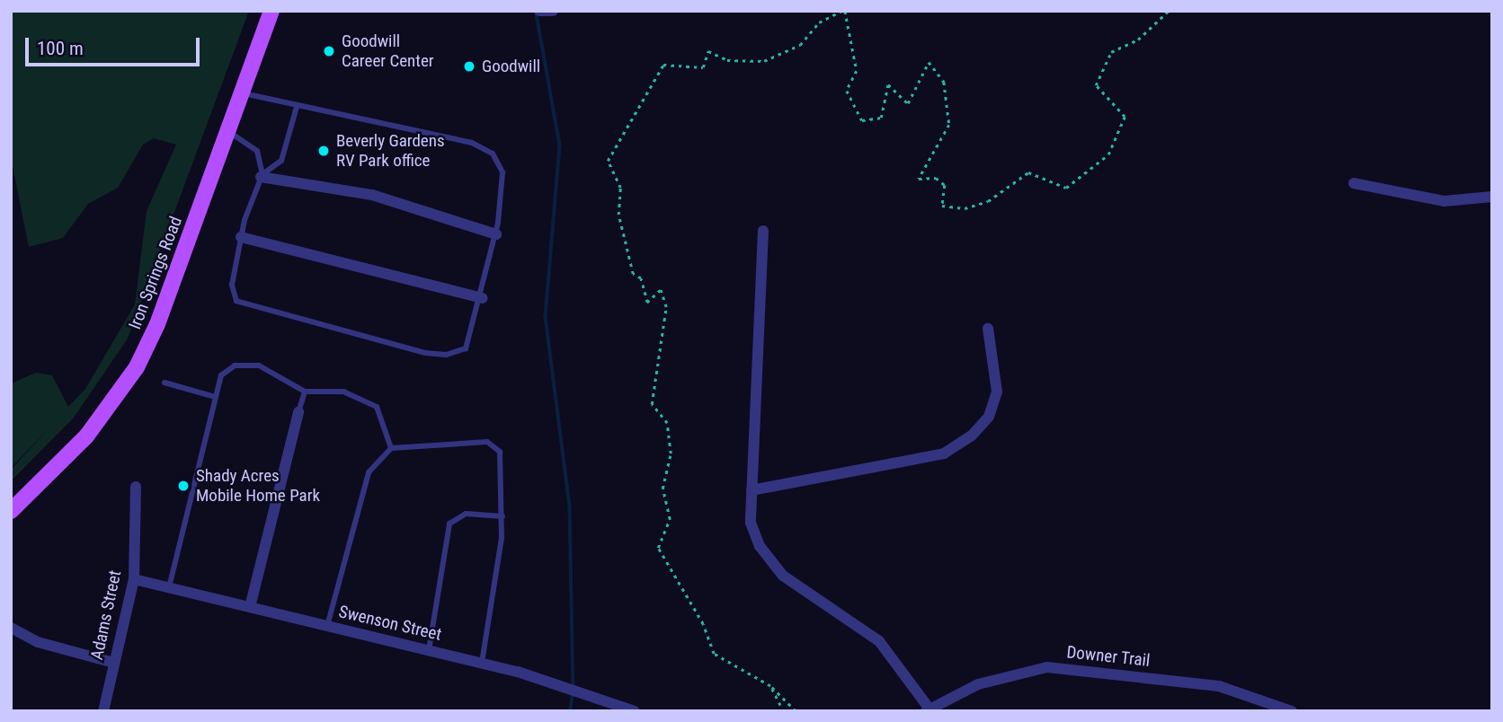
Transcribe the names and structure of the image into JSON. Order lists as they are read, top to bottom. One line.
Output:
{"streets":{"main road":["Iron Springs Road"],"street":["Adams Street","Swenson Street","Downer Trail"]},"crossings":[["Adams Street","Swenson Street"]],"places":["Goodwill Career Center","Goodwill","Beverly Gardens RV Park office","Shady Acres Mobile Home Park"],"scale_bar":"100 m"}
